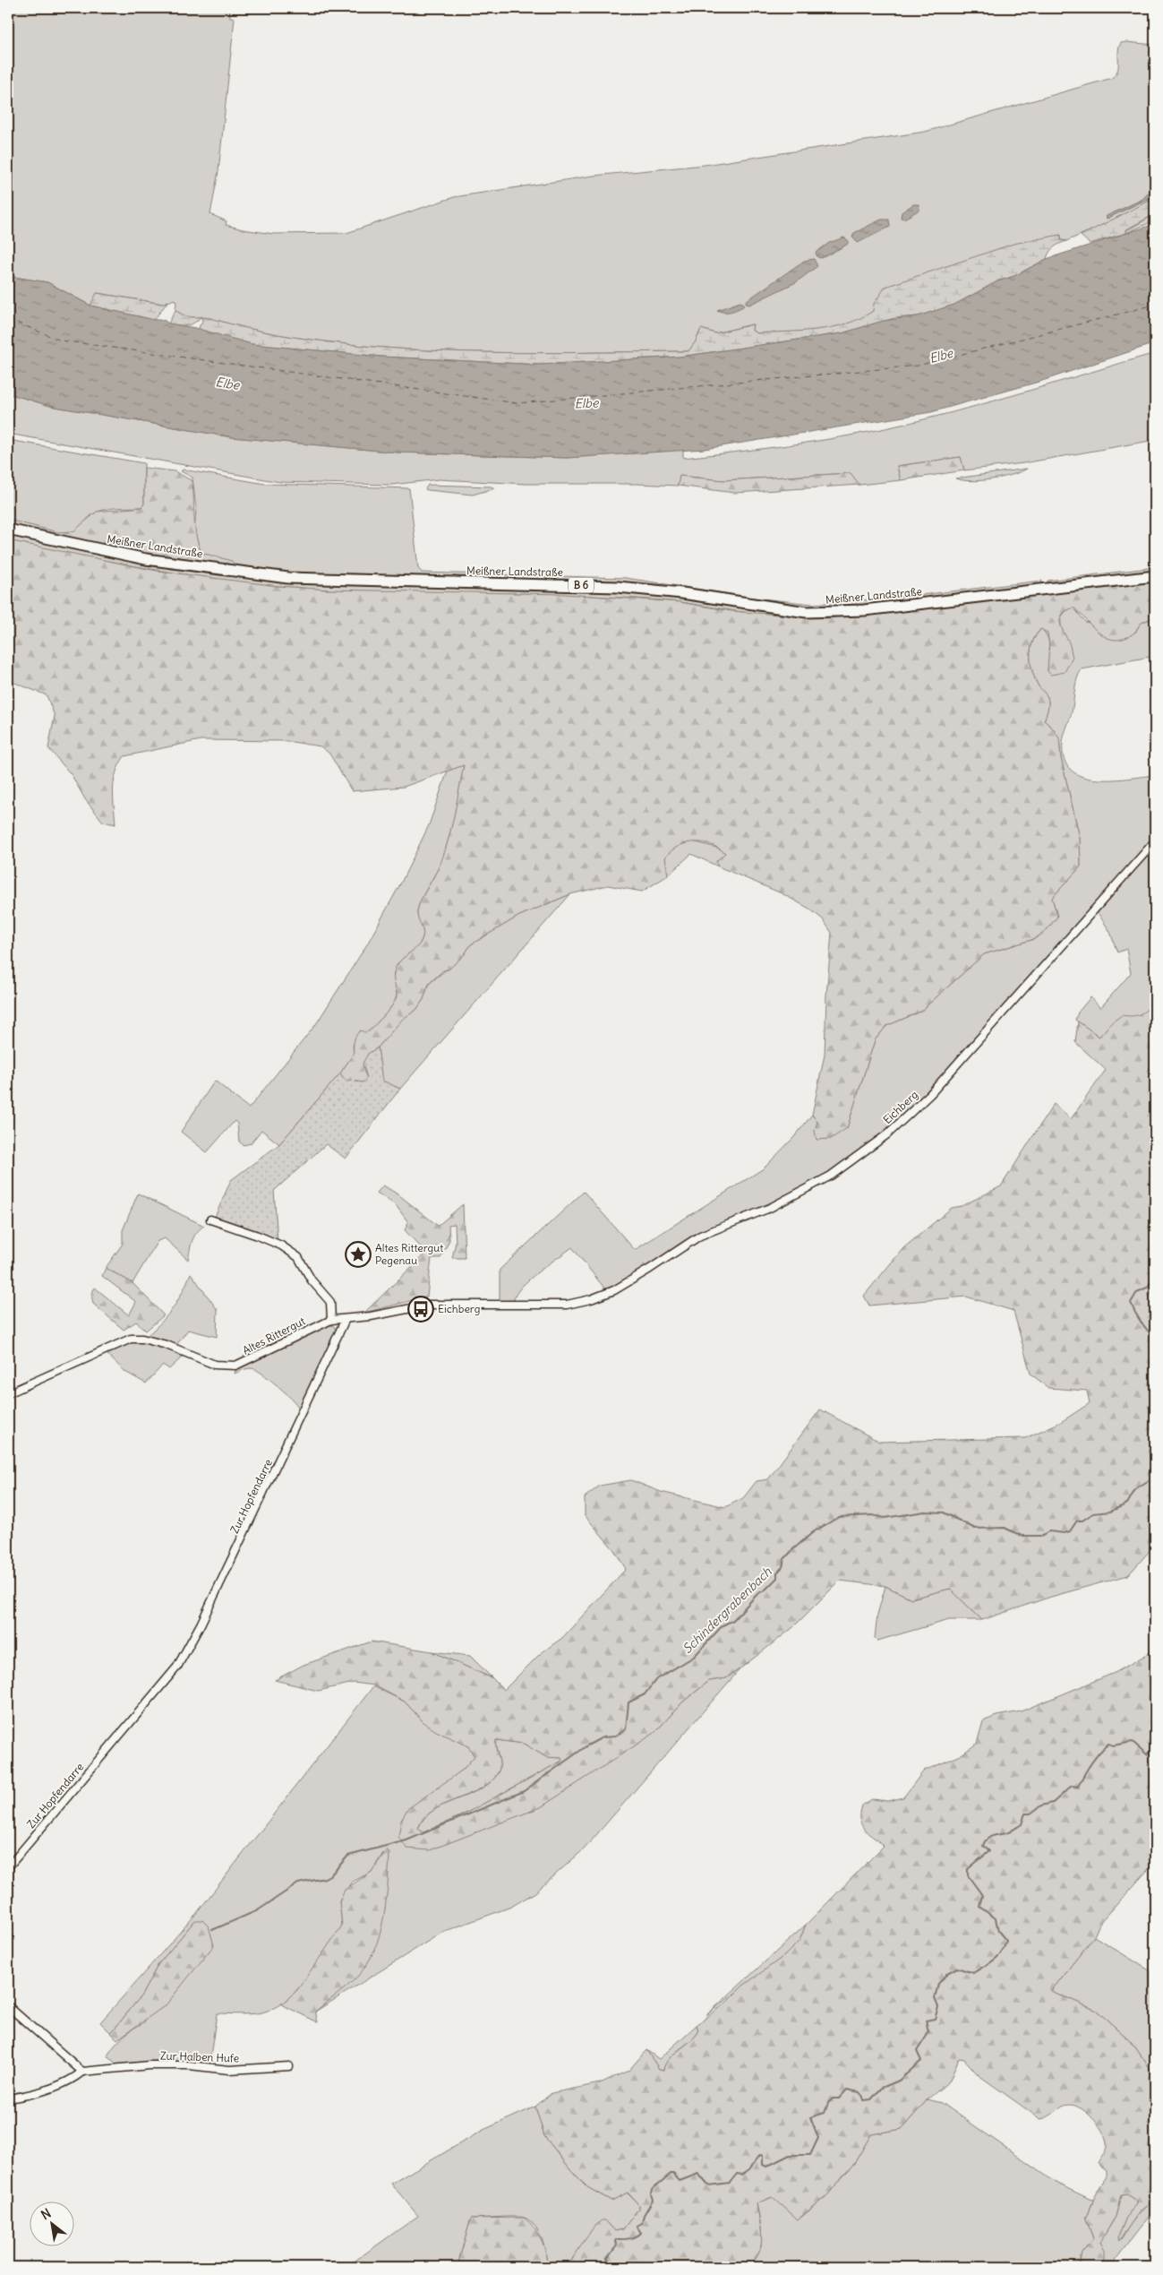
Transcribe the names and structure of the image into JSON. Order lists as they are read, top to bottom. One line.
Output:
{"streets":{"main road":["Meißner Landstraße","B 6"],"street":["Eichberg","Altes Rittergut","Zur Hopfendarre","Zur Halben Hufe"]},"crossings":[["Eichberg","Altes Rittergut"],["Eichberg","Zur Hopfendarre"],["Altes Rittergut","Zur Hopfendarre"]],"water":["Elbe","Schindergrabenbach"],"places":{"place":["Altes Rittergut Pegenau"],"bus stop":["Eichberg"]},"north":"top left"}
